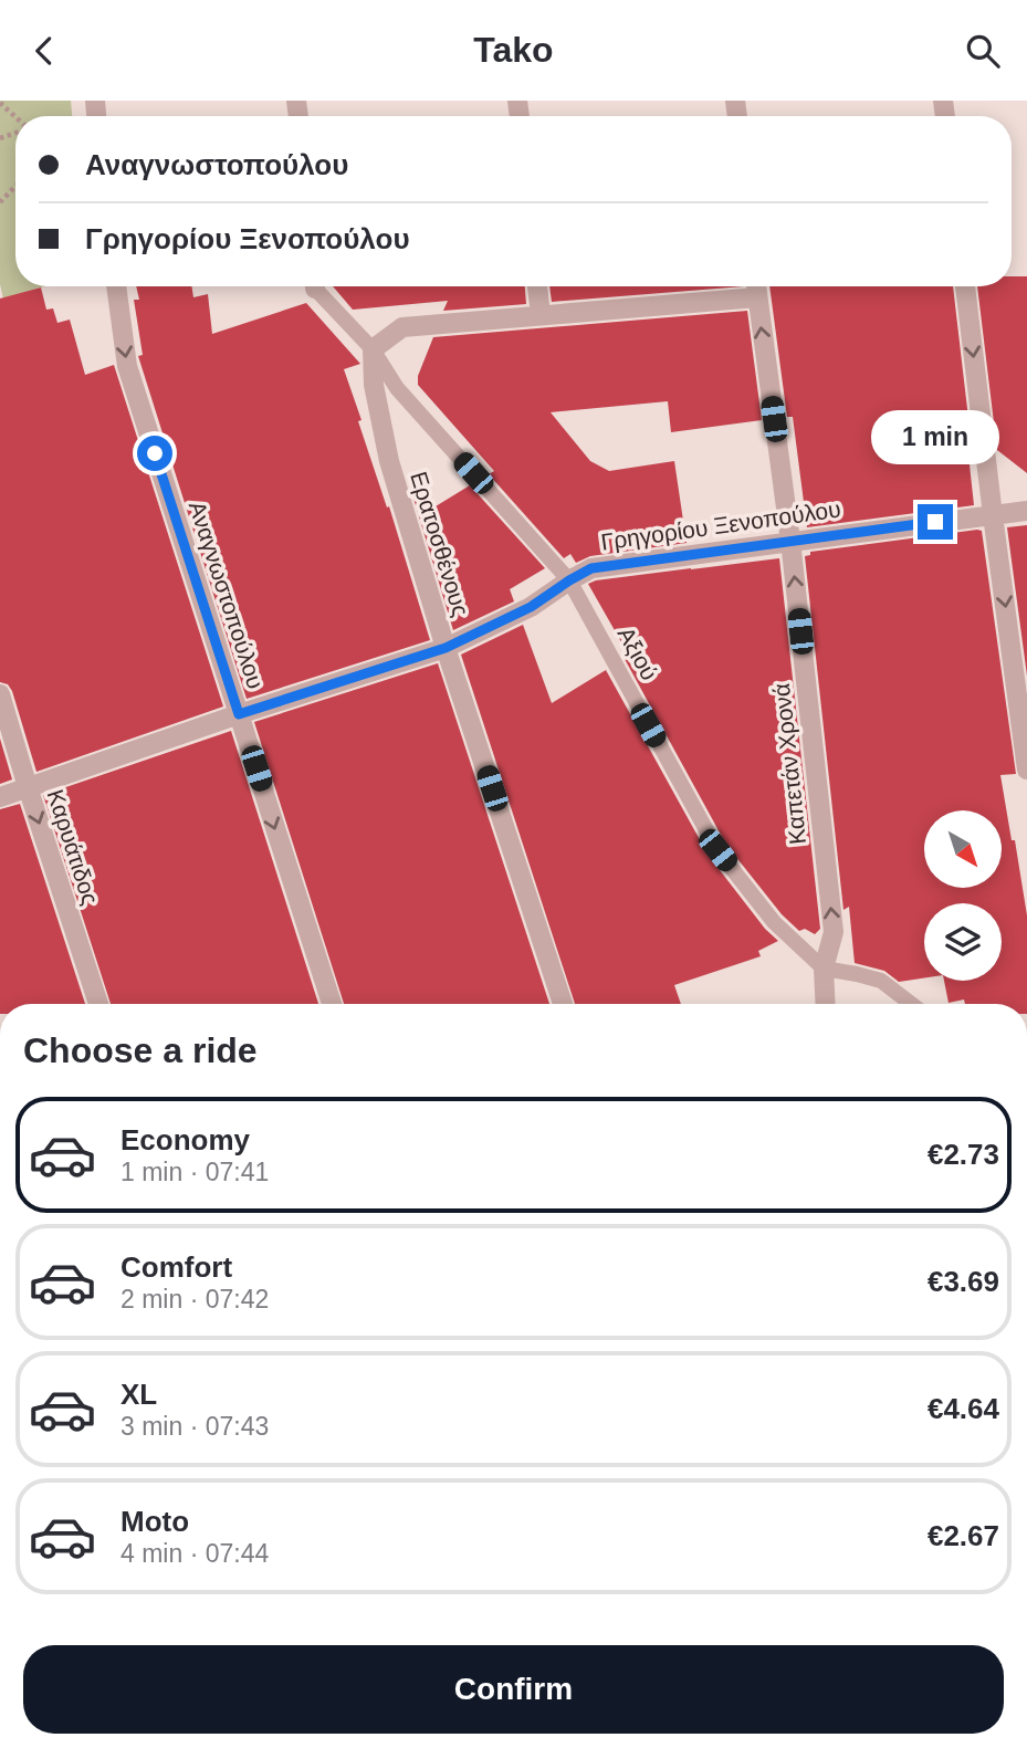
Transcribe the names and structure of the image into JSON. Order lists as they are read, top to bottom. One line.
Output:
{"streets":{"street":["Γρηγορίου Ξενοπούλου","Ερατοσθένους","Αναγνωστοπούλου","Καπετάν Χρονά","Καρυάτιδος"],"lane":["Αξιού"]},"crossings":[["Γρηγορίου Ξενοπούλου","Ερατοσθένους"],["Γρηγορίου Ξενοπούλου","Αναγνωστοπούλου"],["Γρηγορίου Ξενοπούλου","Αξιού"],["Γρηγορίου Ξενοπούλου","Καπετάν Χρονά"],["Γρηγορίου Ξενοπούλου","Καρυάτιδος"],["Ερατοσθένους","Αξιού"],["Αξιού","Καπετάν Χρονά"]],"one_way":["Αναγνωστοπούλου","Καπετάν Χρονά","Καρυάτιδος"],"north":"bottom right","page":{"header":"Tako","banner":["Αναγνωστοπούλου","Γρηγορίου Ξενοπούλου"],"bubble":"1 min","heading":"Choose a ride","list":[{"name":"Economy","note":"1 min · 07:41","value":"€2.73"},{"name":"Comfort","note":"2 min · 07:42","value":"€3.69"},{"name":"XL","note":"3 min · 07:43","value":"€4.64"},{"name":"Moto","note":"4 min · 07:44","value":"€2.67"}],"buttons":"Confirm"}}
